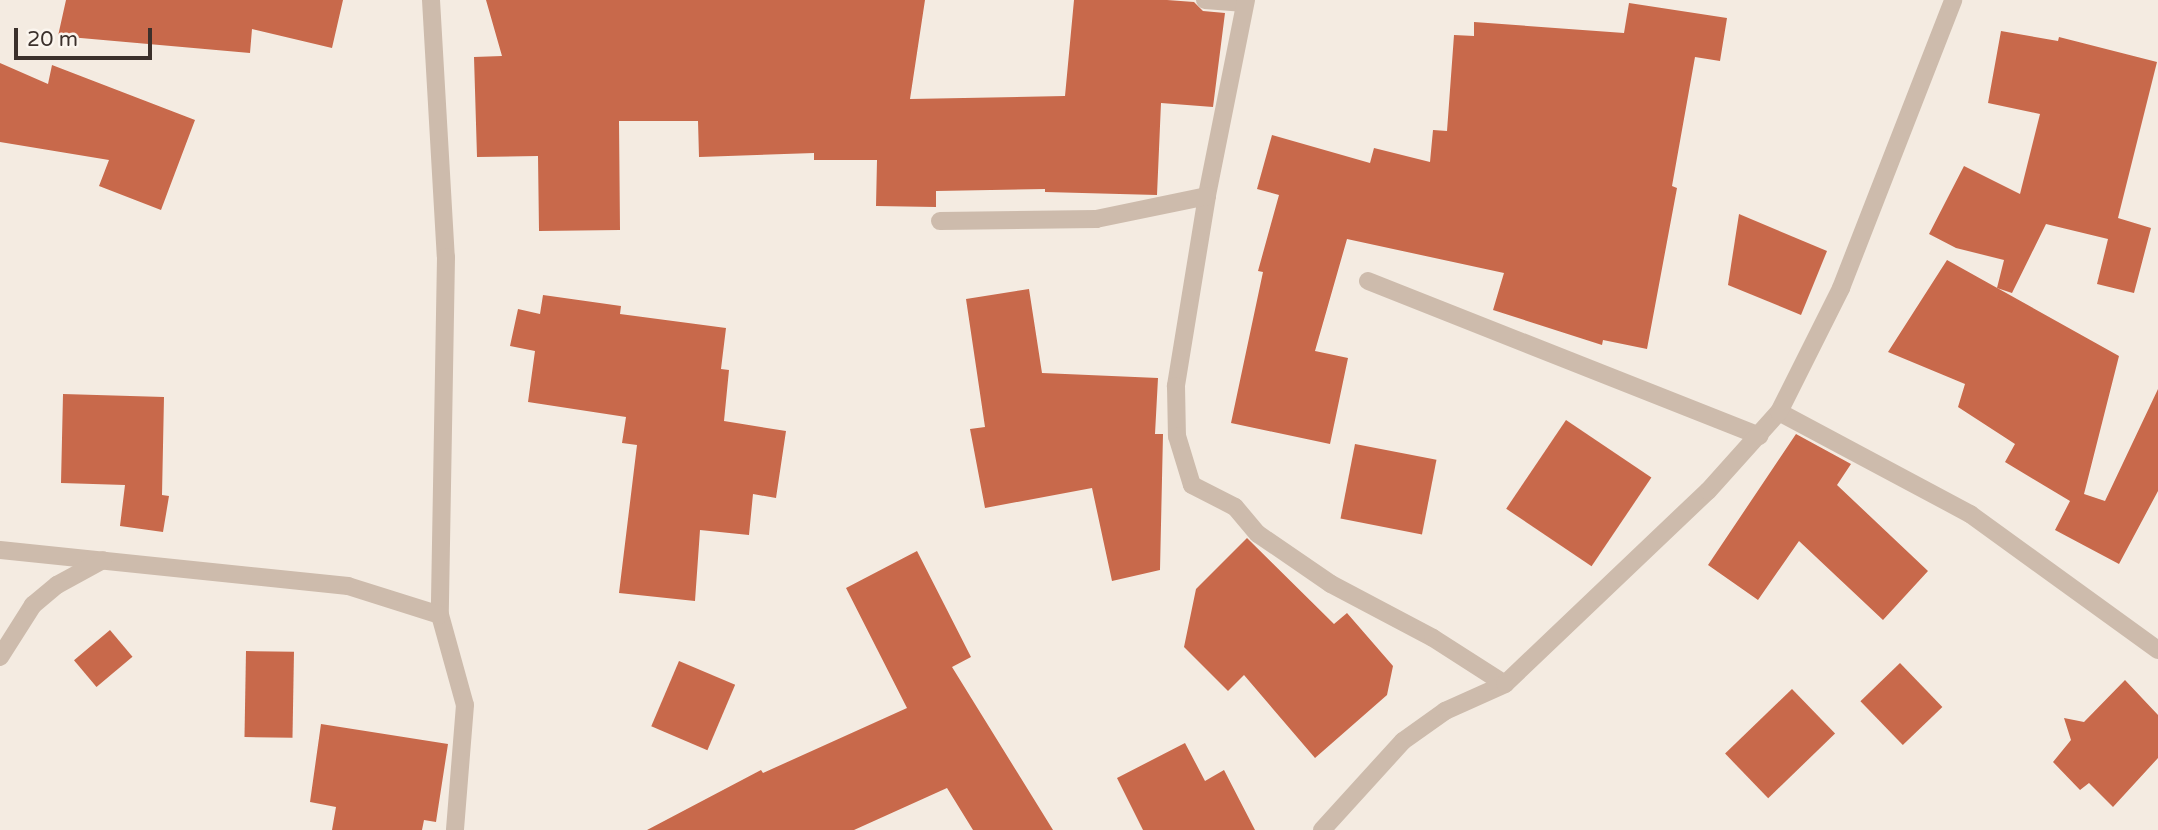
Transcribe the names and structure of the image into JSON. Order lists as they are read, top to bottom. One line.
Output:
{"scale_bar":"20 m"}
